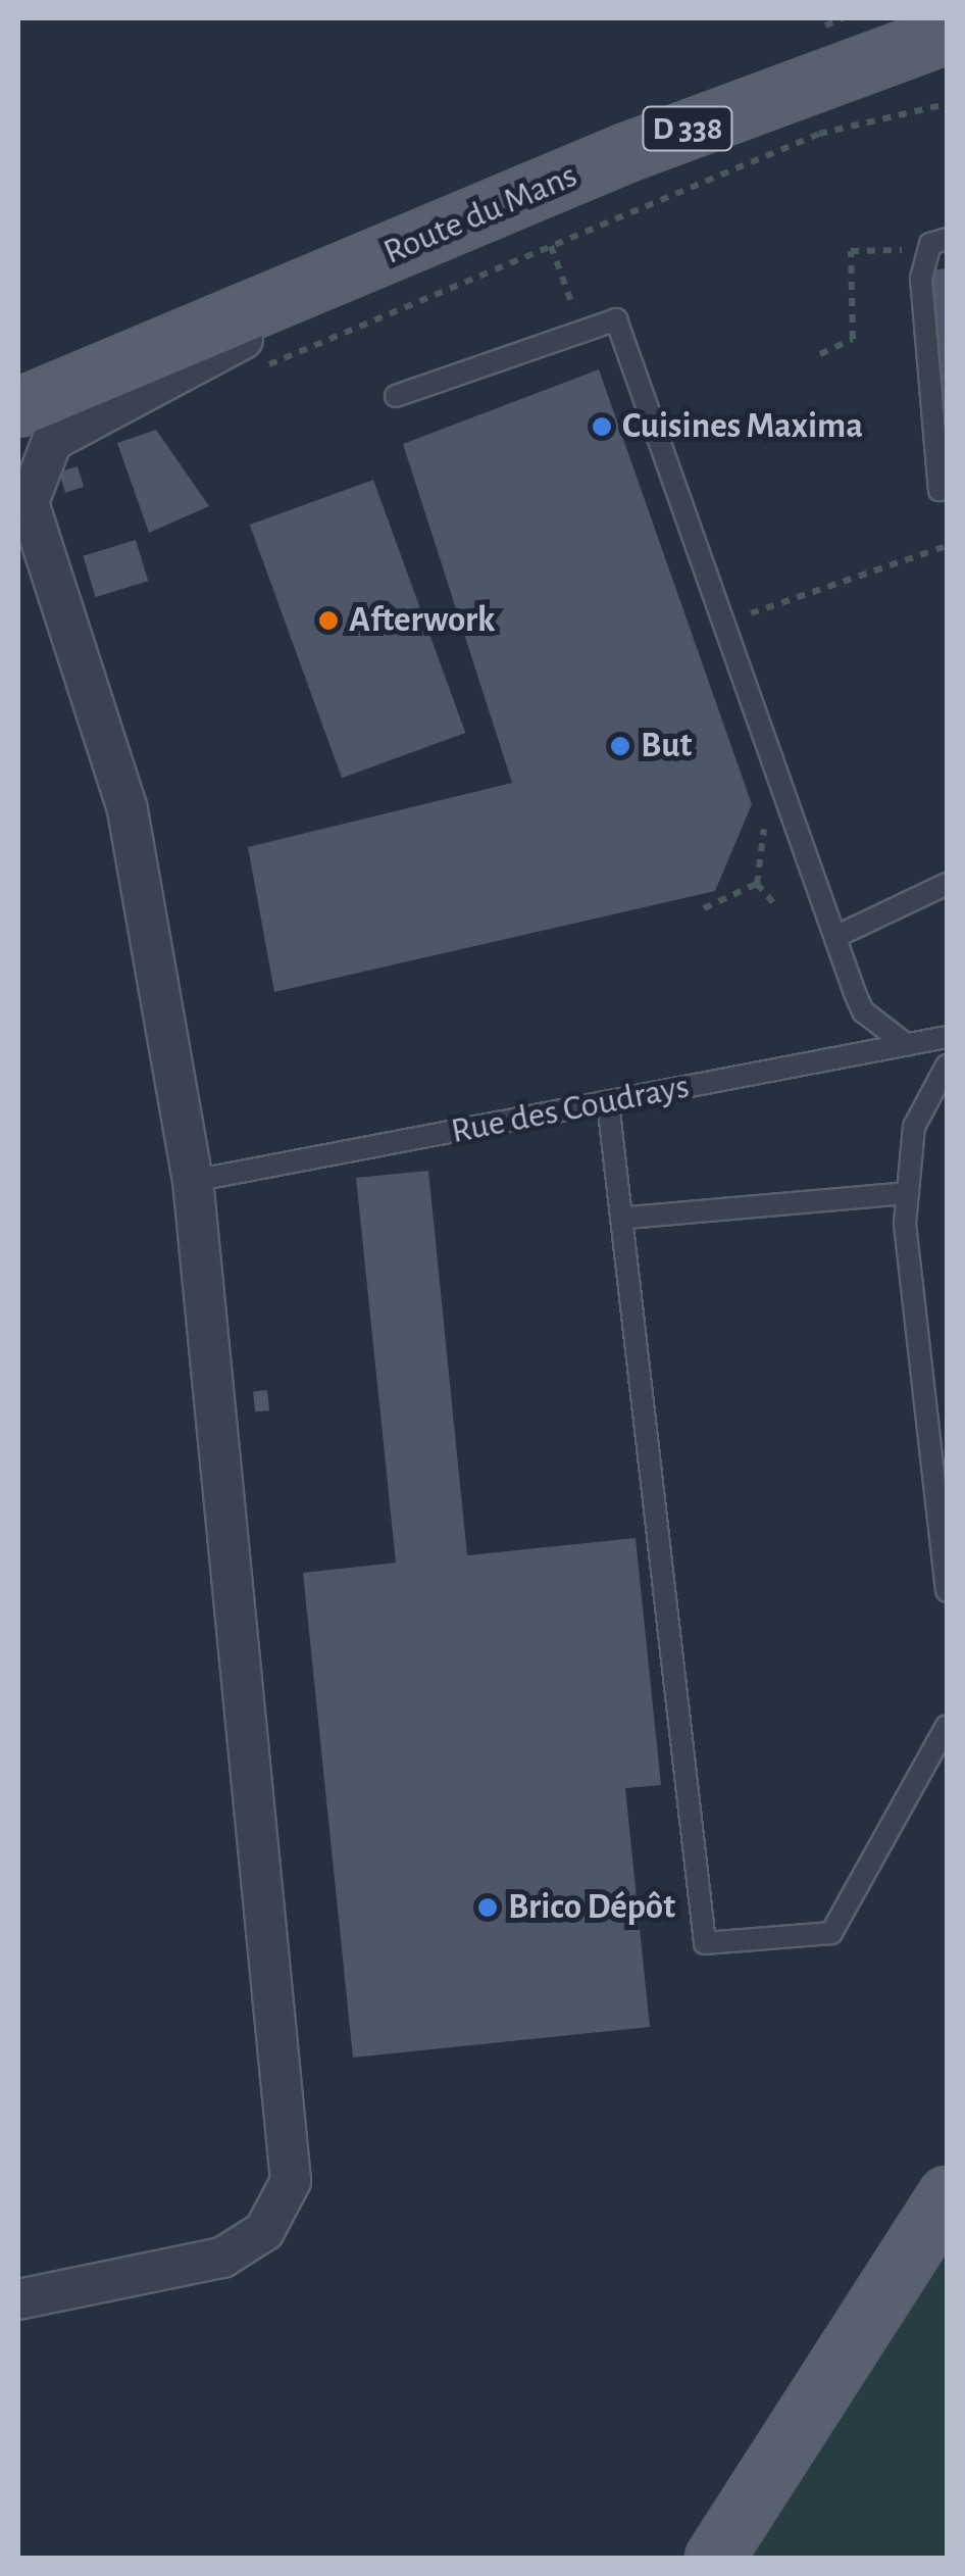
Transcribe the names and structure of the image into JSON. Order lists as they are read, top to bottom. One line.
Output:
{"streets":{"main road":["D 338","Route du Mans"],"lane":["Rue des Coudrays"]},"places":["Cuisines Maxima","Afterwork","But","Brico Dépôt"]}
